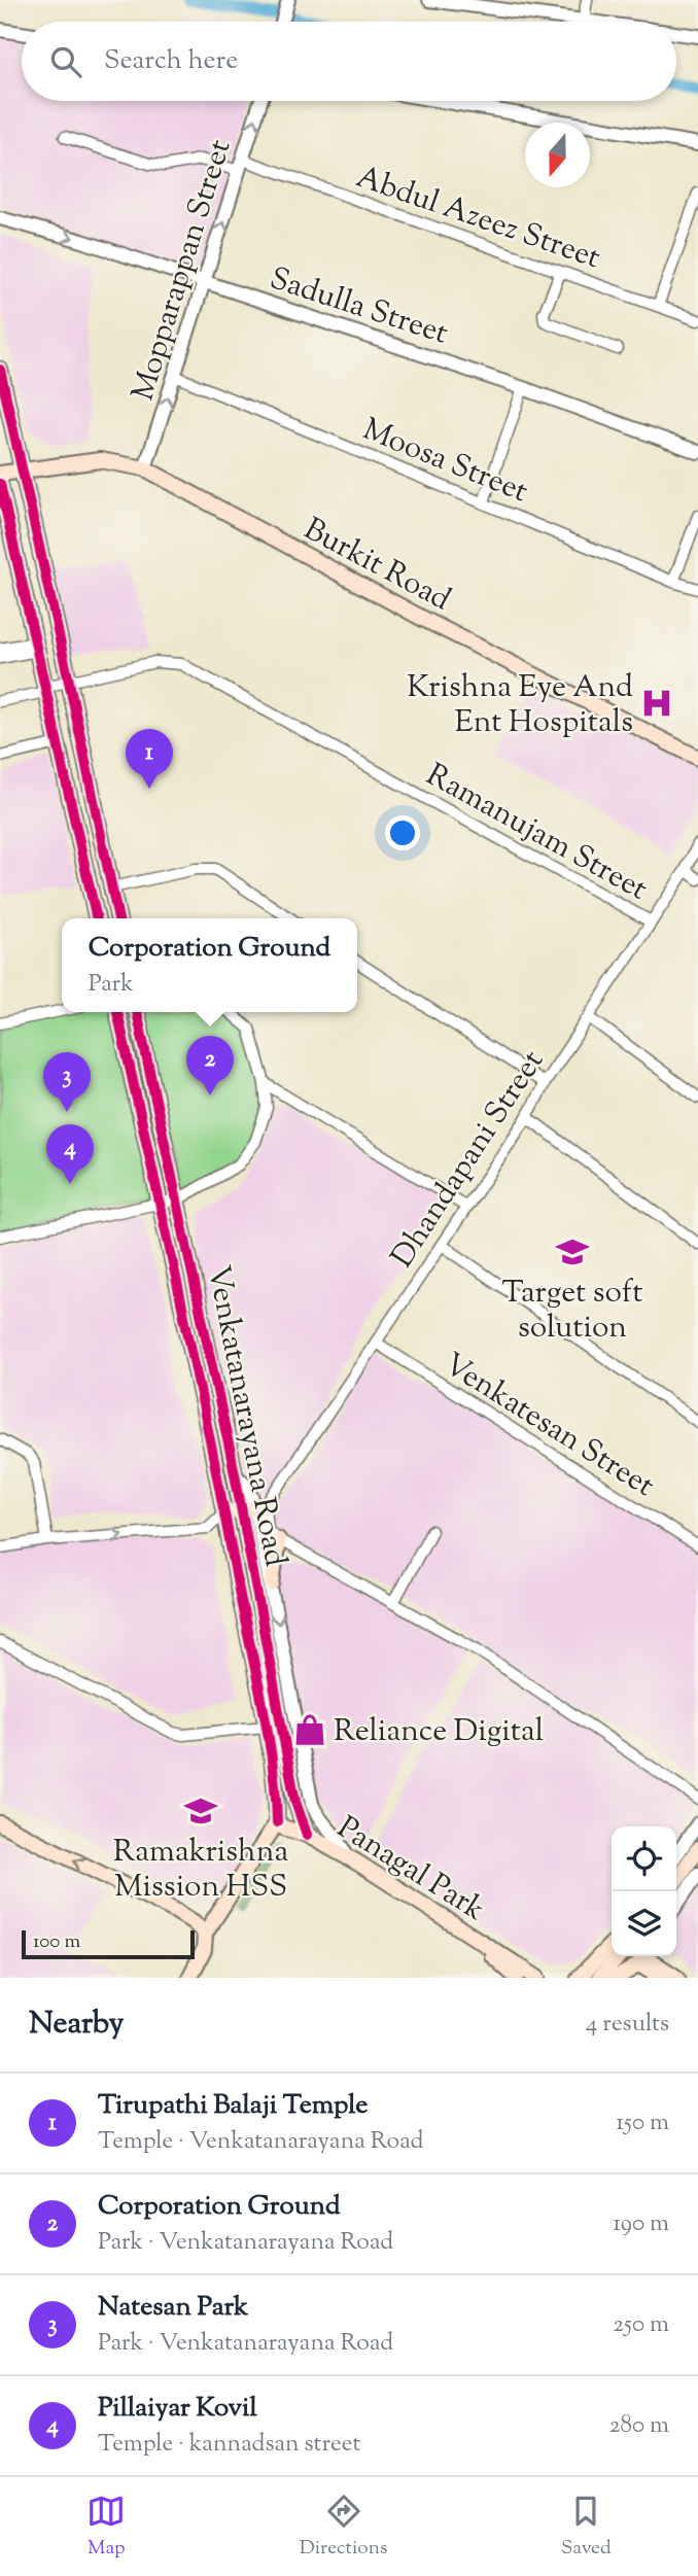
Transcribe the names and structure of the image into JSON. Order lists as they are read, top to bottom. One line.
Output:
{"streets":{"main road":["Burkit Road","Venkatanarayana Road","Panagal Park"],"street":["Abdul Azeez Street","Mopparappan Street","Sadulla Street","Moosa Street","Ramanujam Street","Dhandapani Street","Venkatesan Street"]},"crossings":[["Abdul Azeez Street","Mopparappan Street"],["Mopparappan Street","Sadulla Street"],["Mopparappan Street","Moosa Street"],["Mopparappan Street","Burkit Road"],["Ramanujam Street","Dhandapani Street"],["Dhandapani Street","Venkatesan Street"],["Venkatanarayana Road","Panagal Park"]],"one_way":["Mopparappan Street"],"places":{"hospital":["Krishna Eye And Ent Hospitals"],"school or university":["Target soft solution","Ramakrishna Mission HSS"],"shop":["Reliance Digital"]},"scale_bar":"100 m","north":"bottom","page":{"search":"Search here","pins":["1","2","3","4"],"popup":["Corporation Ground","Park"],"scale":"100 m","heading":["Nearby","4 results"],"list":[{"mark":"1","name":"Tirupathi Balaji Temple","note":"Temple · Venkatanarayana Road","value":"150 m"},{"mark":"2","name":"Corporation Ground","note":"Park · Venkatanarayana Road","value":"190 m"},{"mark":"3","name":"Natesan Park","note":"Park · Venkatanarayana Road","value":"250 m"},{"mark":"4","name":"Pillaiyar Kovil","note":"Temple · kannadsan street","value":"280 m"}],"nav":["Map","Directions","Saved"]}}
